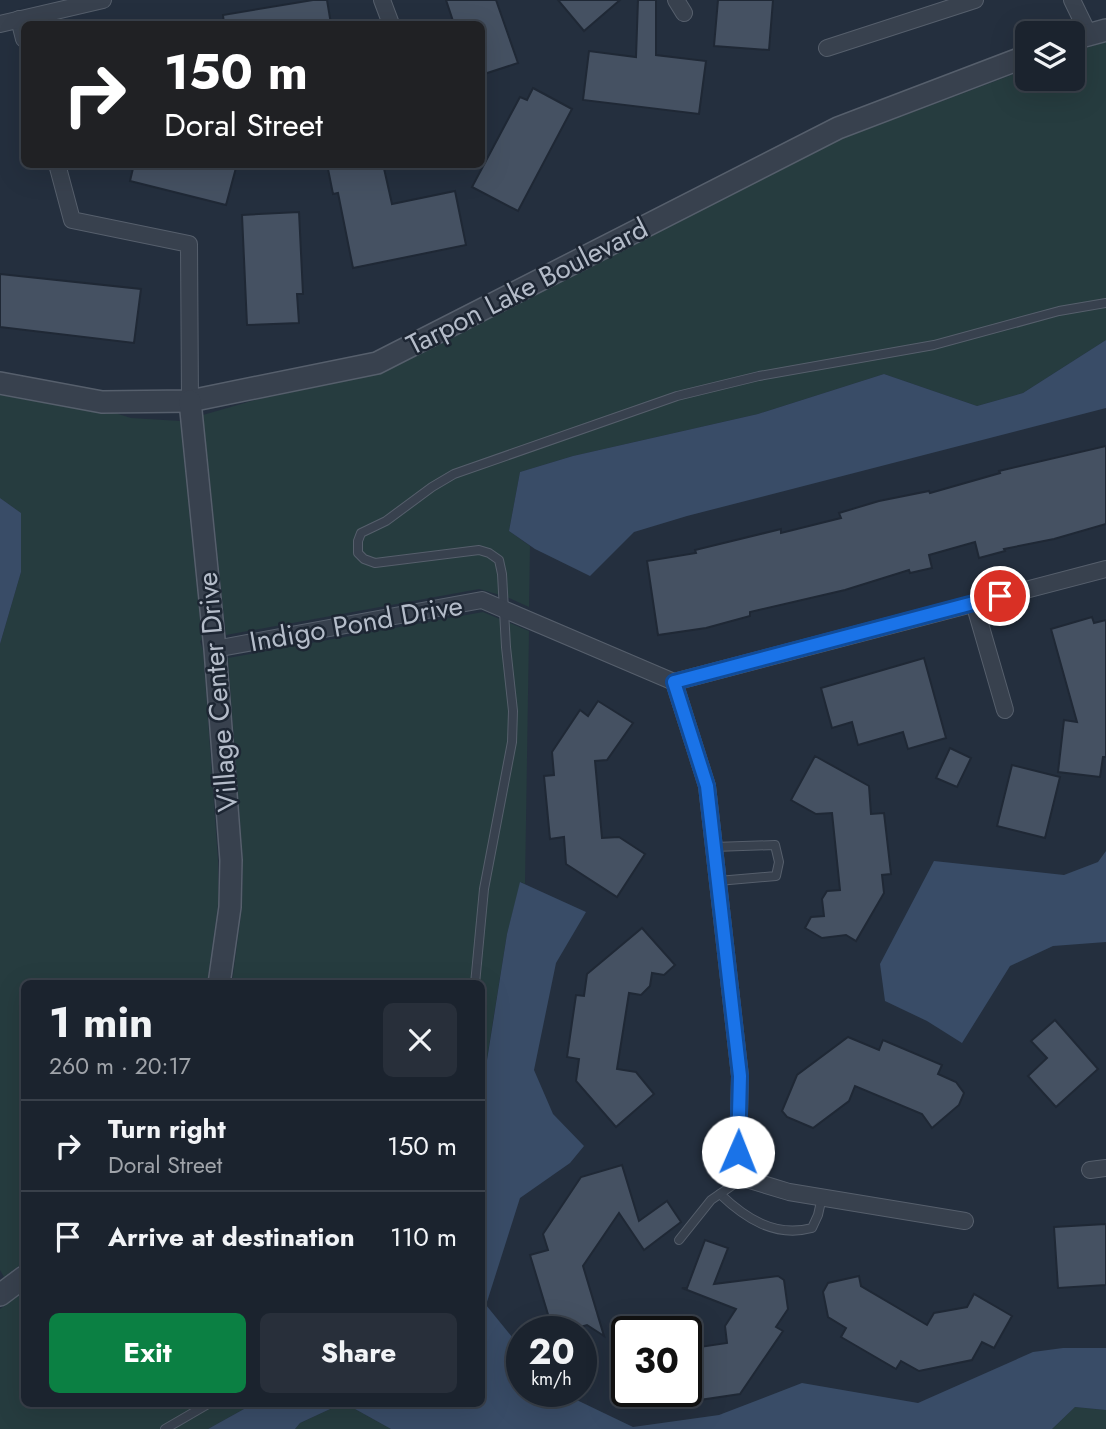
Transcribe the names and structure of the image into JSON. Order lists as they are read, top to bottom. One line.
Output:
{"streets":{"street":["Tarpon Lake Boulevard","Indigo Pond Drive","Village Center Drive"]},"crossings":[["Tarpon Lake Boulevard","Village Center Drive"],["Indigo Pond Drive","Village Center Drive"]],"page":{"turn":["150 m","Doral Street"],"heading":["1 min","260 m · 20:17"],"list":[{"name":"Turn right","note":"Doral Street","value":"150 m"},{"name":"Arrive at destination","value":"110 m"}],"buttons":["Exit","Share"],"speed":"20 km/h","limit":"30"}}
